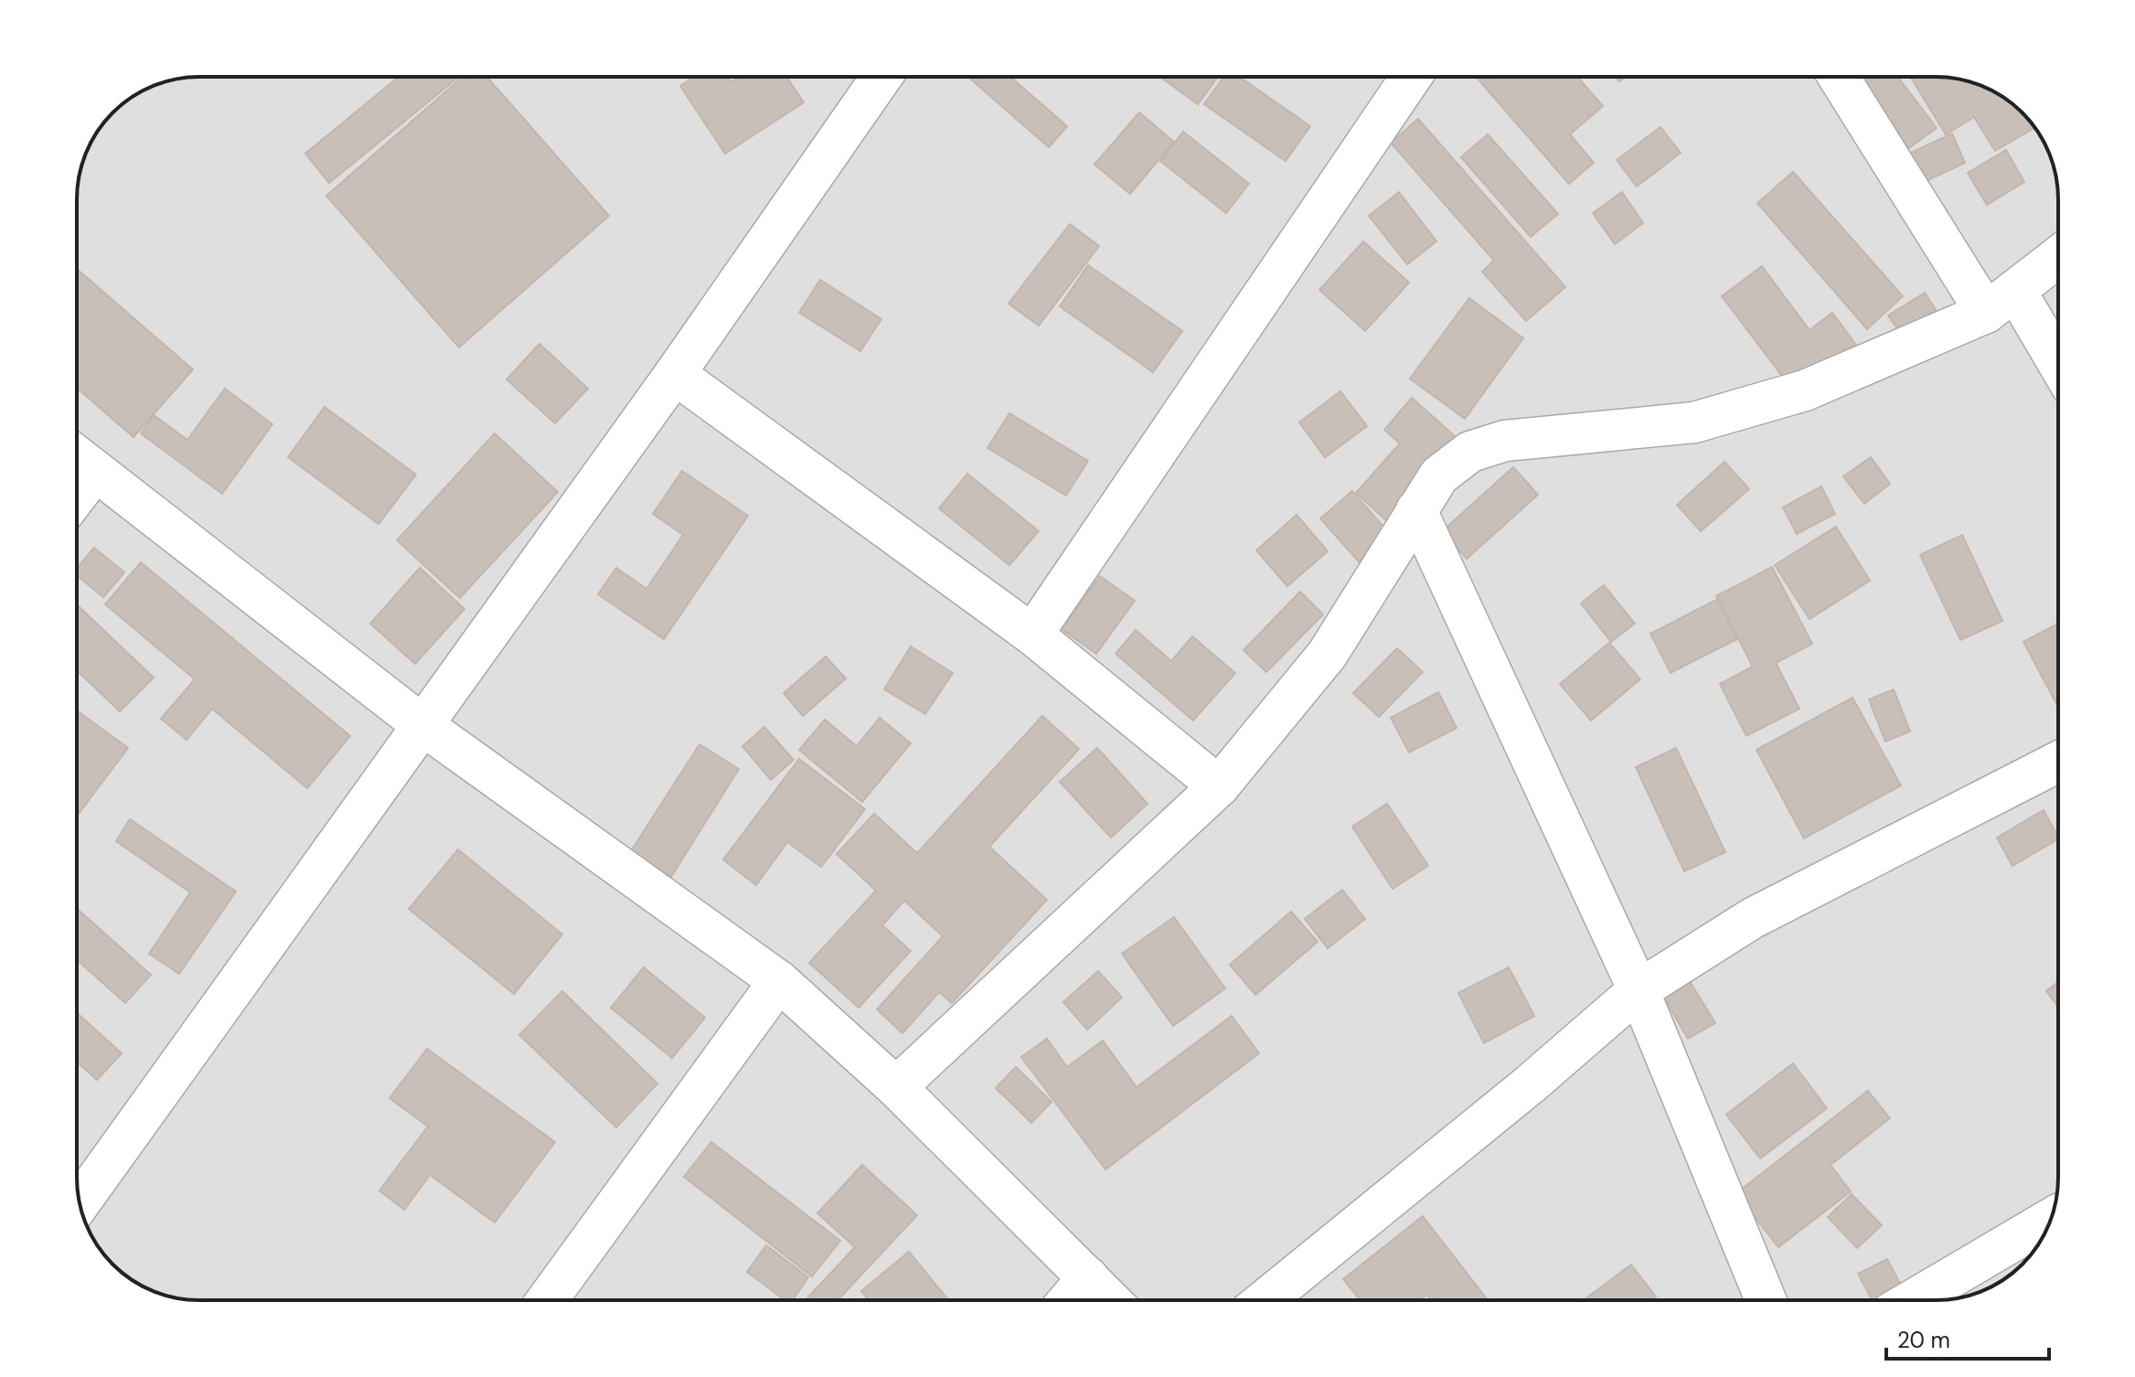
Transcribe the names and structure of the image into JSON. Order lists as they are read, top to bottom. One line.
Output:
{"scale_bar":"20 m"}
